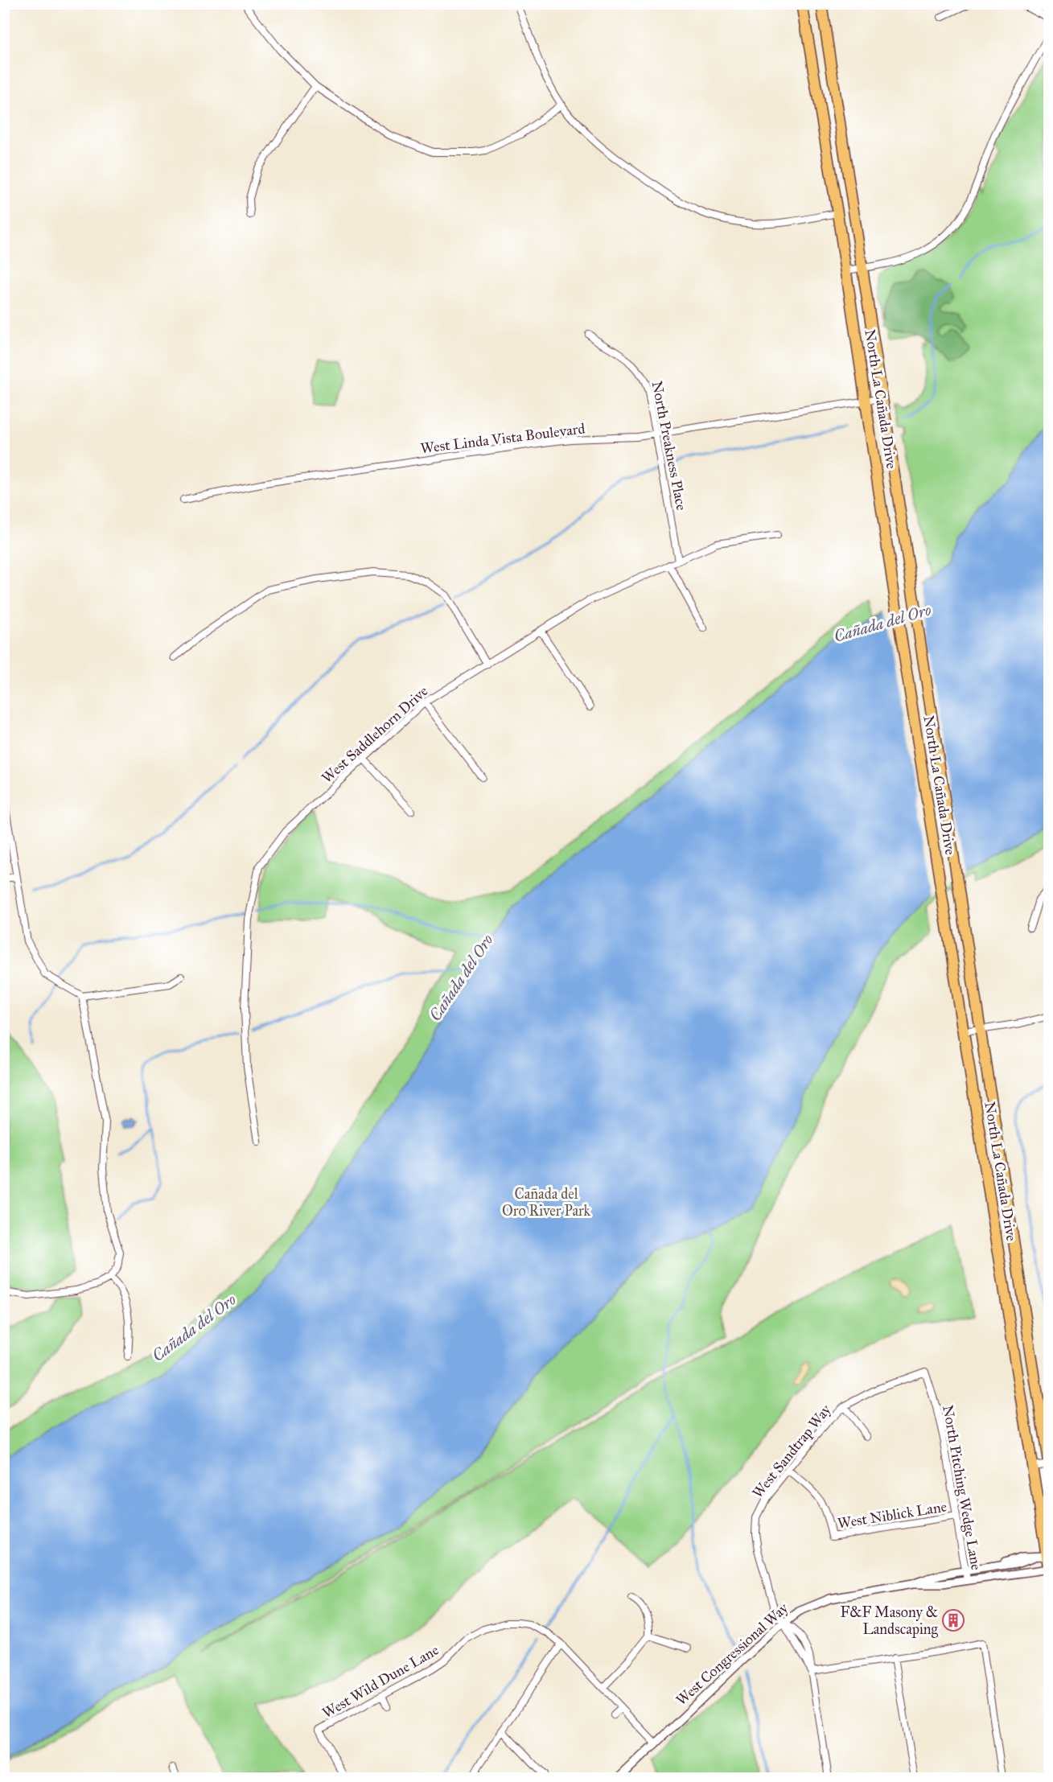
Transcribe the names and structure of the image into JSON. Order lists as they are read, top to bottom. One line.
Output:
{"streets":{"main road":["North La Cañada Drive"],"street":["West Linda Vista Boulevard","North Preakness Place","West Saddlehorn Drive","West Sandtrap Way","North Pitching Wedge Lane","West Niblick Lane","West Congressional Way","West Wild Dune Lane"]},"crossings":[["North La Cañada Drive","West Linda Vista Boulevard"],["North La Cañada Drive","West Congressional Way"],["West Linda Vista Boulevard","North Preakness Place"],["North Preakness Place","West Saddlehorn Drive"],["West Sandtrap Way","North Pitching Wedge Lane"],["West Sandtrap Way","West Niblick Lane"],["West Sandtrap Way","West Congressional Way"],["North Pitching Wedge Lane","West Niblick Lane"],["North Pitching Wedge Lane","West Congressional Way"],["West Congressional Way","West Wild Dune Lane"]],"water":["Cañada del Oro"],"parks":["Cañada del Oro River Park"],"places":{"building":["F&F Masony & Landscaping"]}}
